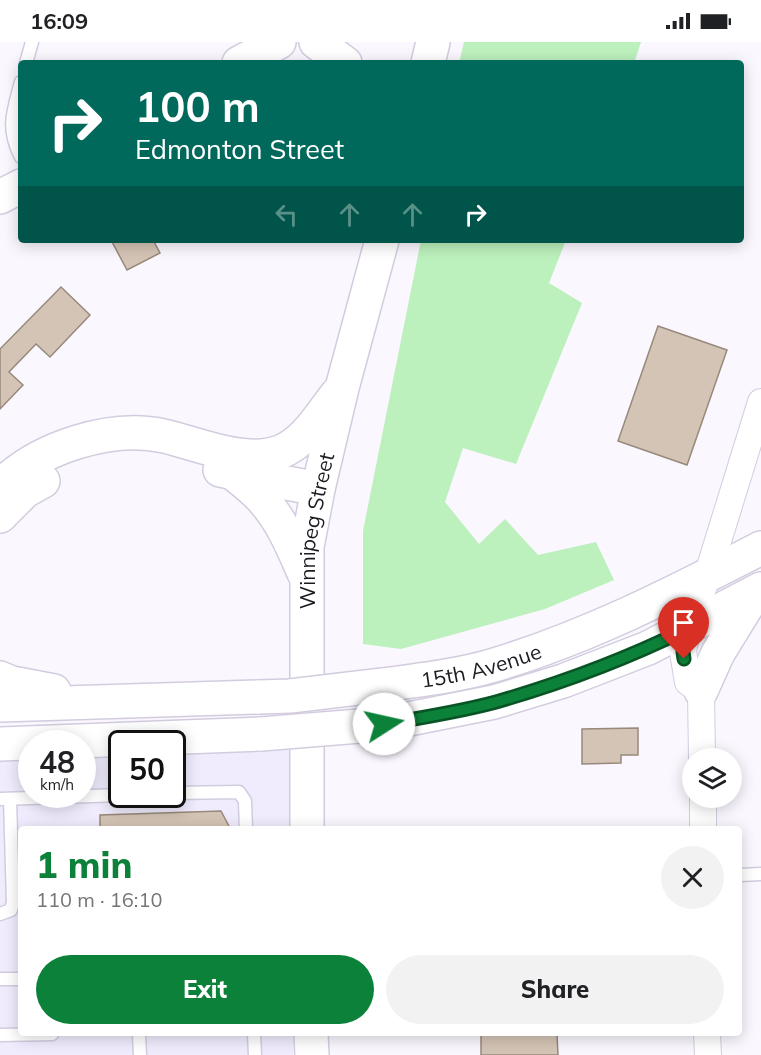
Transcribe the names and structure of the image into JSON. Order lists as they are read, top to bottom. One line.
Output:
{"streets":{"main road":["Winnipeg Street","15th Avenue"]},"page":{"status":"16:09","turn":["100 m","Edmonton Street"],"speed":"48 km/h","limit":"50","heading":["1 min","110 m · 16:10"],"buttons":["Exit","Share"]}}
